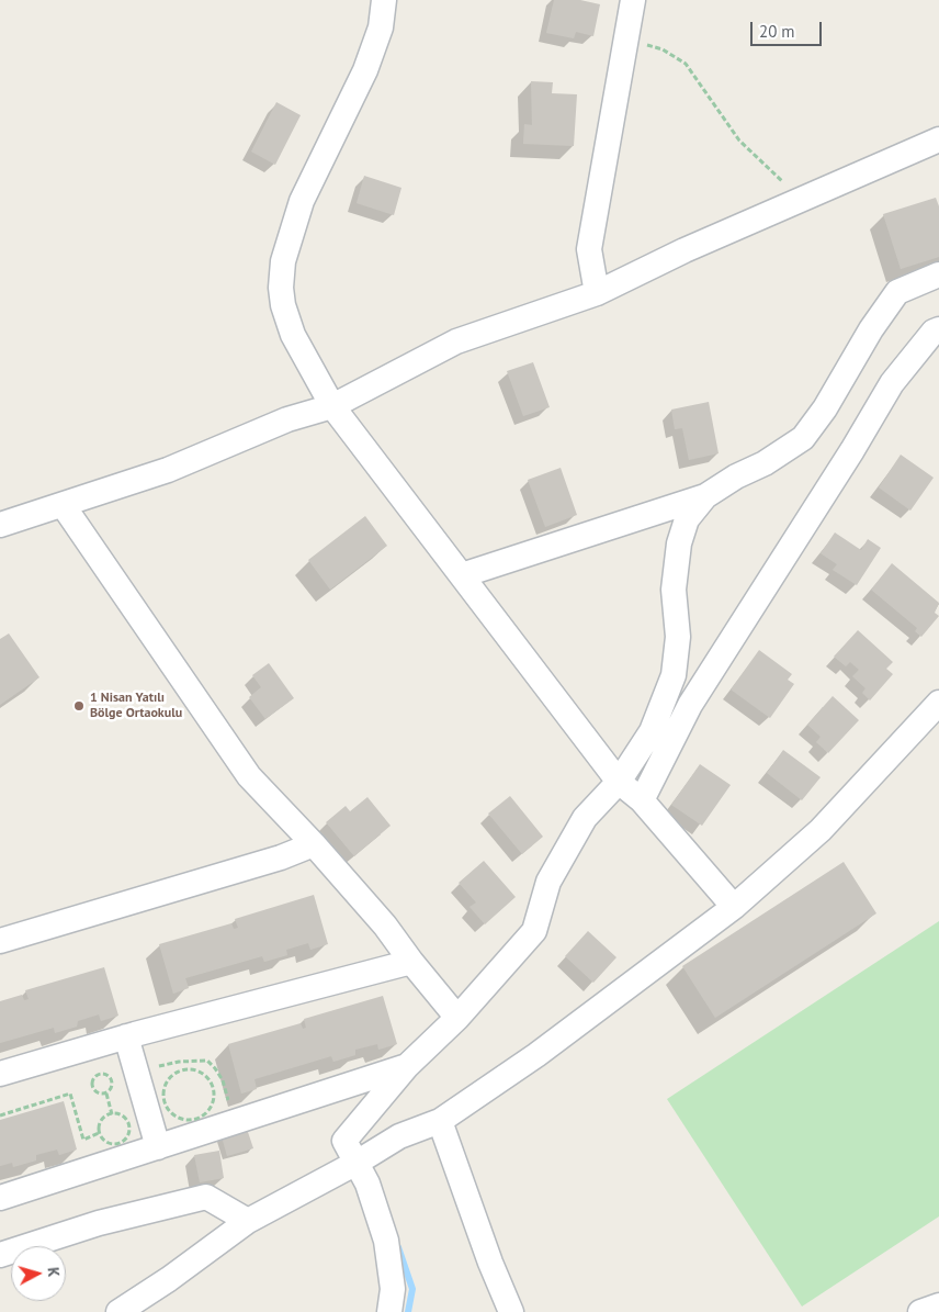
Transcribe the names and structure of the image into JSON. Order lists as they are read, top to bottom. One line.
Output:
{"places":["1 Nisan Yatılı Bölge Ortaokulu"],"scale_bar":"20 m","north":"right"}
